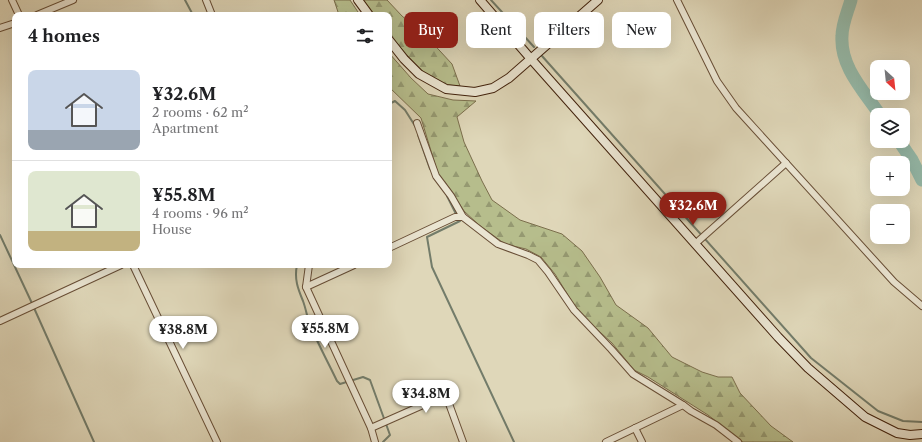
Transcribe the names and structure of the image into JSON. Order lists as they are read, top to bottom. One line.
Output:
{"north":"bottom right","page":{"chip":["Buy","Rent","Filters","New"],"heading":"4 homes","map_buttons":["+","−"],"list":[{"name":"¥32.6M","note":"2 rooms · 62 m² · Apartment"},{"name":"¥55.8M","note":"4 rooms · 96 m² · House"}],"price":["¥32.6M","¥55.8M","¥38.8M","¥34.8M"]}}
